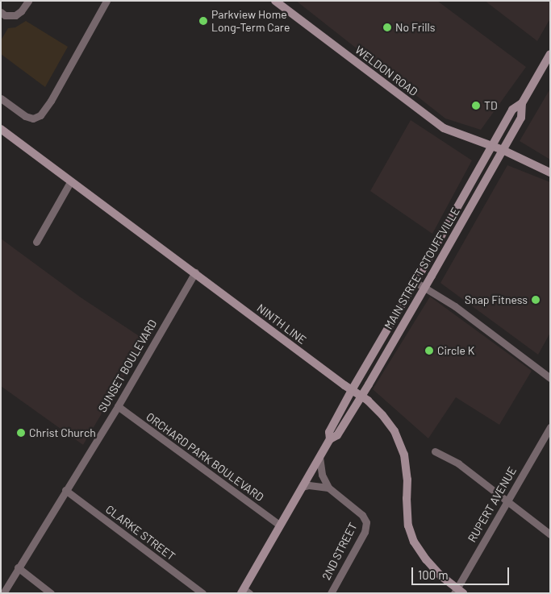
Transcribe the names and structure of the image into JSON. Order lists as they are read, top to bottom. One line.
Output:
{"streets":{"main road":["WELDON ROAD","MAIN STREET STOUFFVILLE","NINTH LINE"],"street":["SUNSET BOULEVARD","ORCHARD PARK BOULEVARD","RUPERT AVENUE","CLARKE STREET","2ND STREET"]},"crossings":[["WELDON ROAD","MAIN STREET STOUFFVILLE"],["MAIN STREET STOUFFVILLE","NINTH LINE"],["MAIN STREET STOUFFVILLE","ORCHARD PARK BOULEVARD"],["NINTH LINE","SUNSET BOULEVARD"],["NINTH LINE","RUPERT AVENUE"],["SUNSET BOULEVARD","ORCHARD PARK BOULEVARD"],["SUNSET BOULEVARD","CLARKE STREET"]],"places":["Parkview Home Long-Term Care","No Frills","TD","Snap Fitness","Circle K","Christ Church"],"scale_bar":"100 m"}
